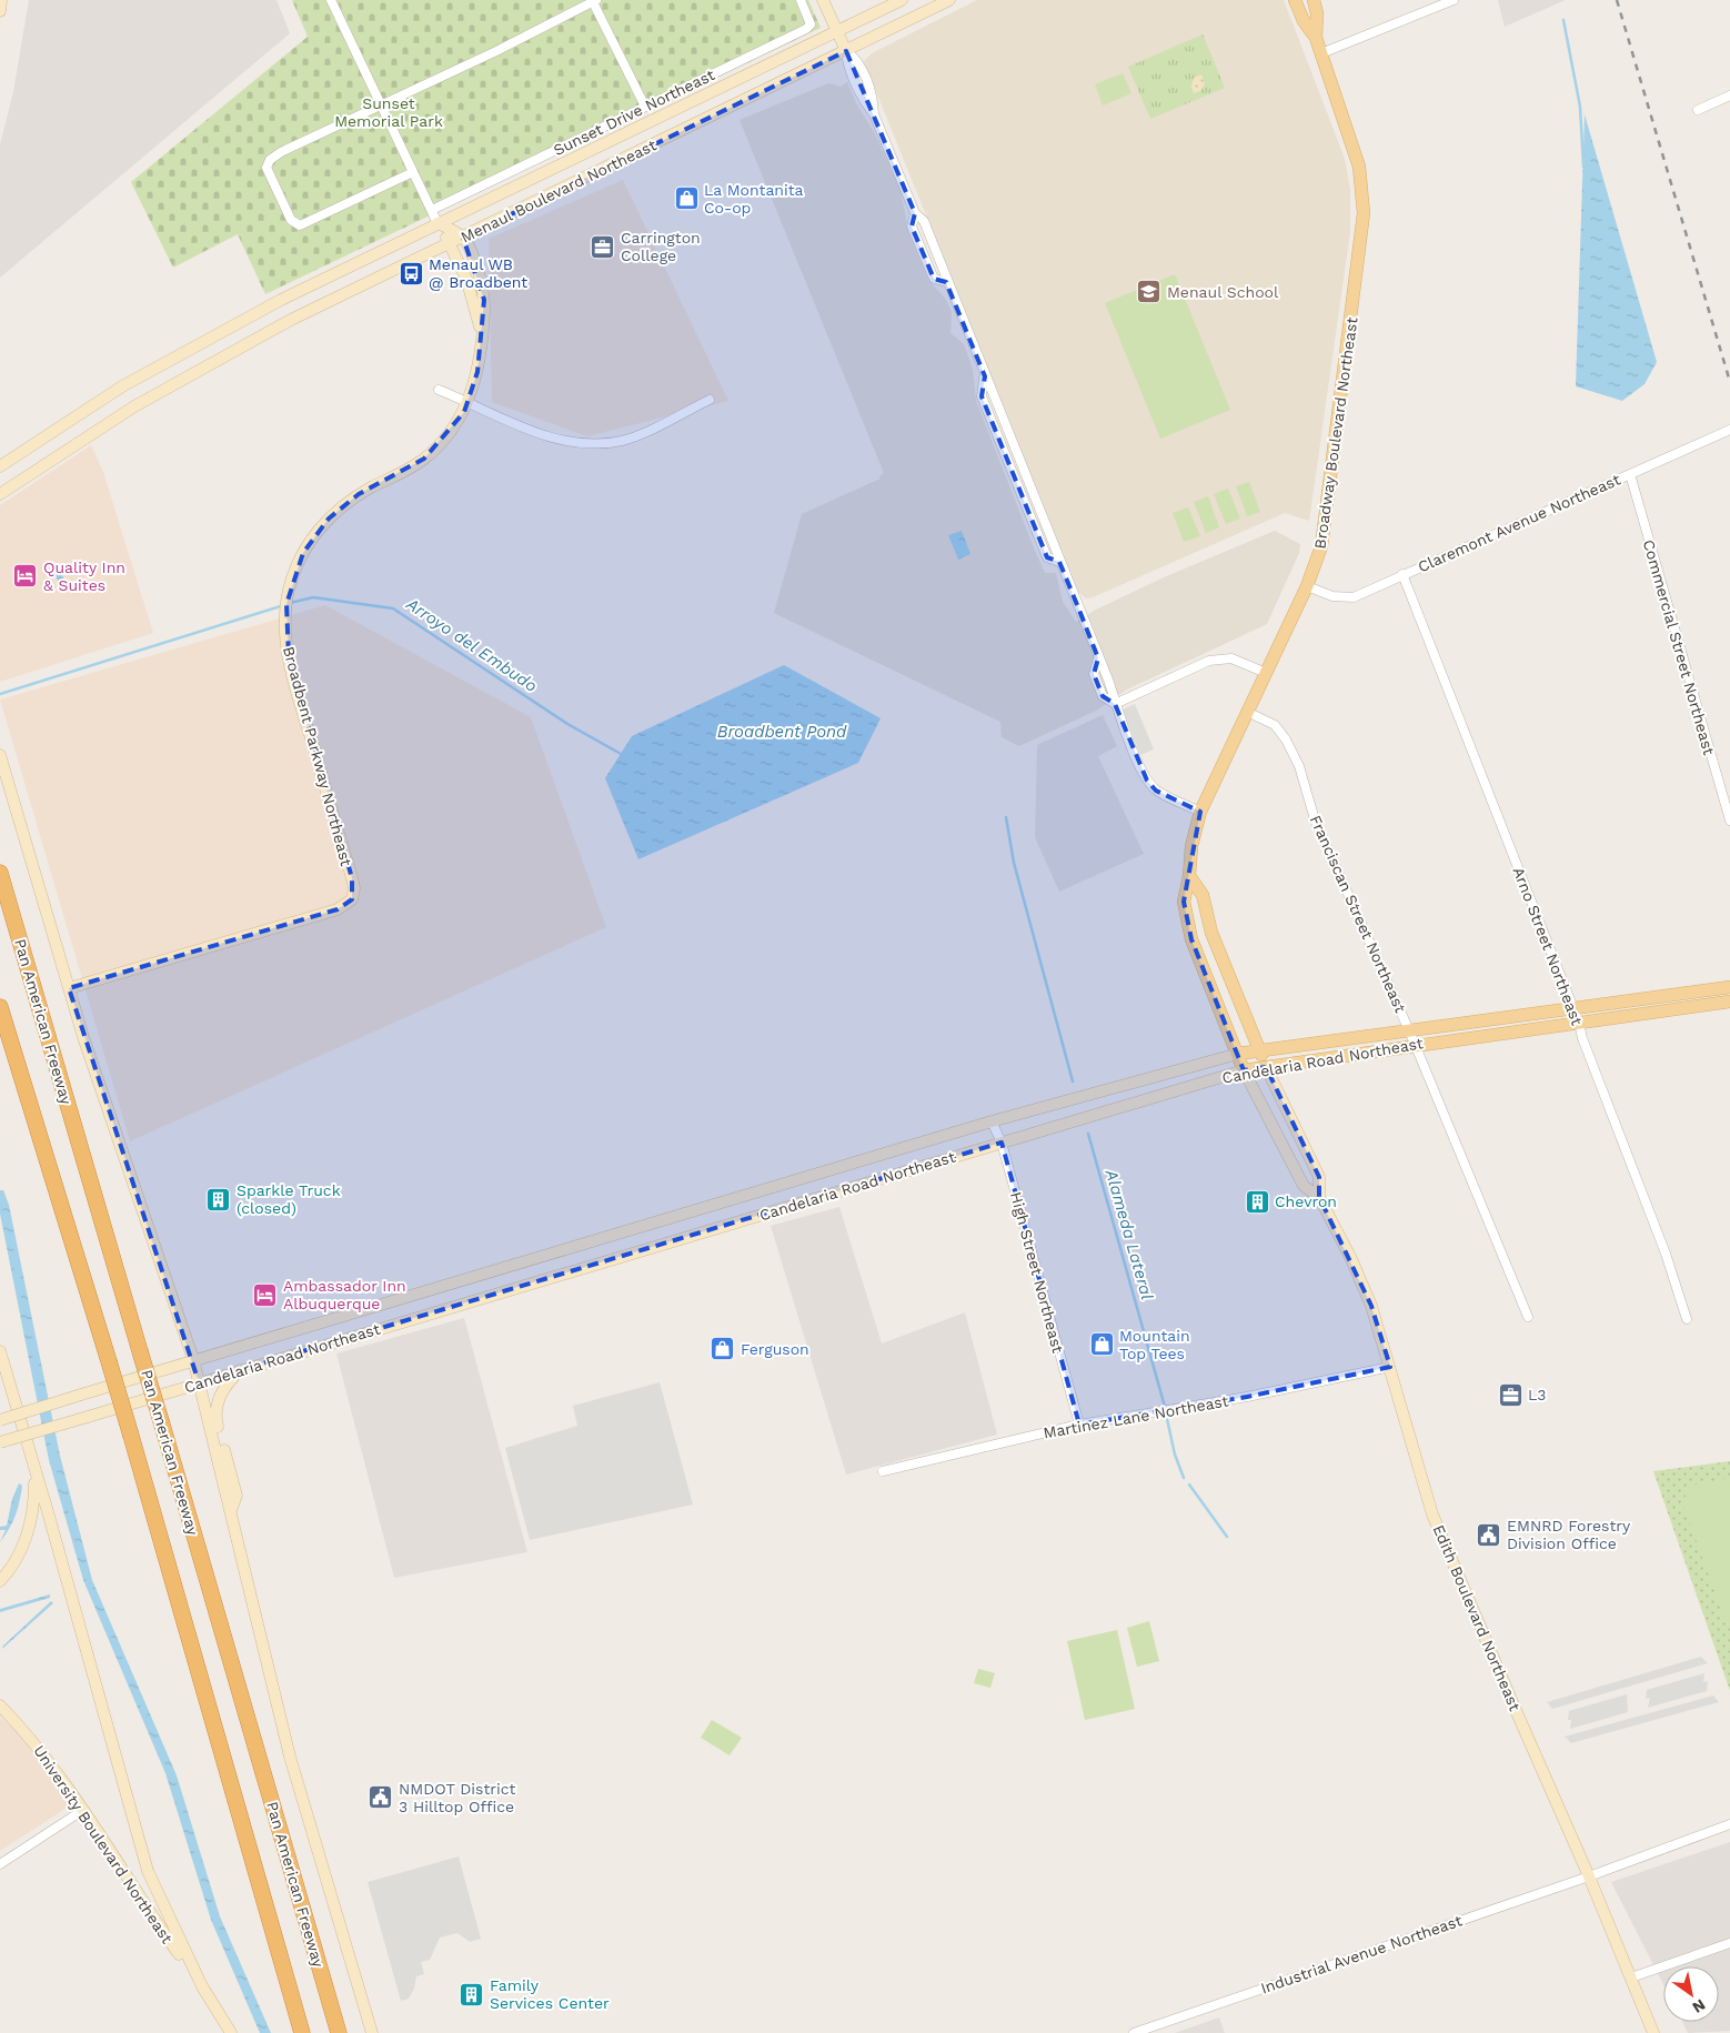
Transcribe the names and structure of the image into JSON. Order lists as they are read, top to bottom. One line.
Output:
{"streets":{"highway":["Pan American Freeway"],"main road":["Menaul Boulevard Northeast","Broadway Boulevard Northeast","Broadbent Parkway Northeast","Candelaria Road Northeast","Edith Boulevard Northeast","University Boulevard Northeast"],"street":["Sunset Drive Northeast","Claremont Avenue Northeast","Commercial Street Northeast","Franciscan Street Northeast","Arno Street Northeast","High Street Northeast","Martinez Lane Northeast","Industrial Avenue Northeast"]},"crossings":[["Menaul Boulevard Northeast","Broadbent Parkway Northeast"],["Broadway Boulevard Northeast","Claremont Avenue Northeast"],["Broadway Boulevard Northeast","Franciscan Street Northeast"],["Broadway Boulevard Northeast","Edith Boulevard Northeast"],["Claremont Avenue Northeast","Commercial Street Northeast"],["Claremont Avenue Northeast","Arno Street Northeast"],["Franciscan Street Northeast","Candelaria Road Northeast"],["Arno Street Northeast","Candelaria Road Northeast"],["Candelaria Road Northeast","High Street Northeast"],["Candelaria Road Northeast","Edith Boulevard Northeast"],["High Street Northeast","Martinez Lane Northeast"],["Martinez Lane Northeast","Edith Boulevard Northeast"],["Edith Boulevard Northeast","Industrial Avenue Northeast"]],"water":["Arroyo del Embudo","Broadbent Pond","Alameda Lateral"],"parks":["Sunset Memorial Park"],"places":{"shop":["La Montanita Co-op","Mountain Top Tees","Ferguson"],"office":["Carrington College","L3"],"bus stop":["Menaul WB @ Broadbent"],"school or university":["Menaul School"],"hotel":["Quality Inn & Suites","Ambassador Inn Albuquerque"],"building":["Sparkle Truck (closed)","Chevron","Family Services Center"],"public building":["EMNRD Forestry Division Office","NMDOT District 3 Hilltop Office"]},"north":"bottom right"}
